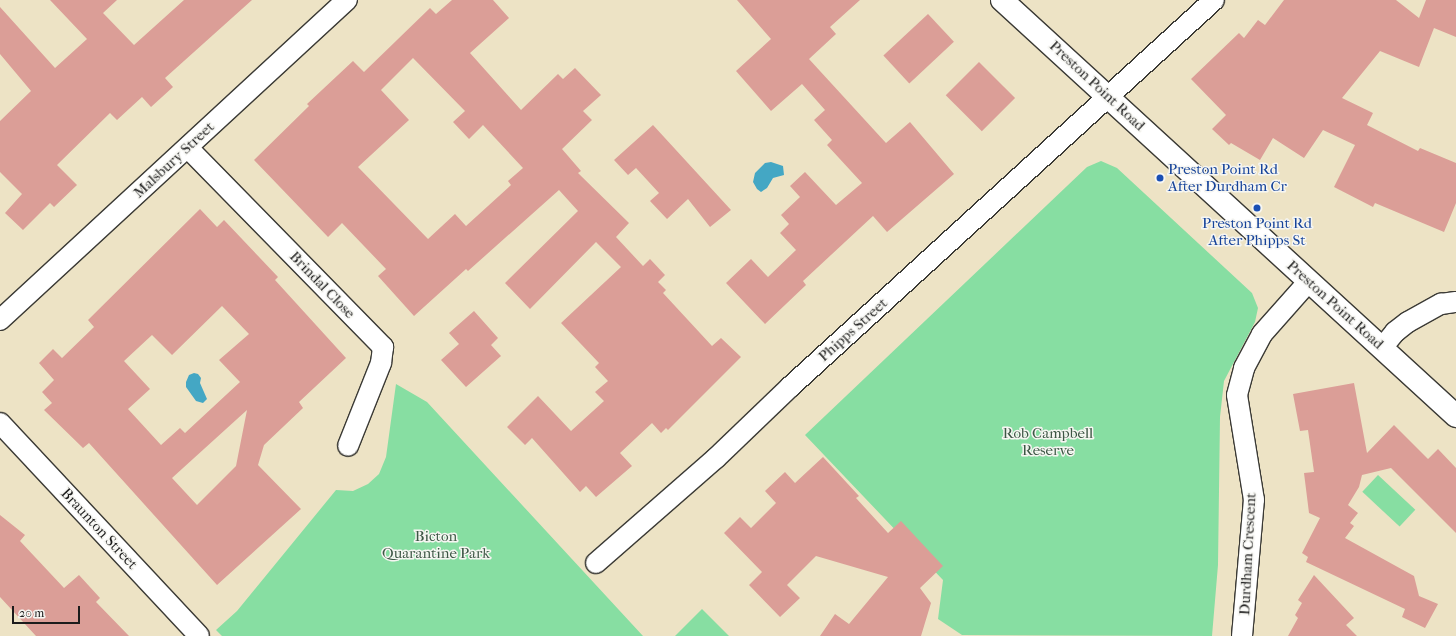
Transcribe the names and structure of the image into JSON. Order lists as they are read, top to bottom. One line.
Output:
{"streets":{"main road":["Preston Point Road"],"street":["Malsbury Street","Brindal Close","Phipps Street","Braunton Street","Durdham Crescent"]},"crossings":[["Preston Point Road","Phipps Street"],["Preston Point Road","Durdham Crescent"],["Malsbury Street","Brindal Close"]],"parks":["Rob Campbell Reserve","Bicton Quarantine Park"],"places":["Preston Point Rd After Durdham Cr","Preston Point Rd After Phipps St"],"scale_bar":"20 m"}
